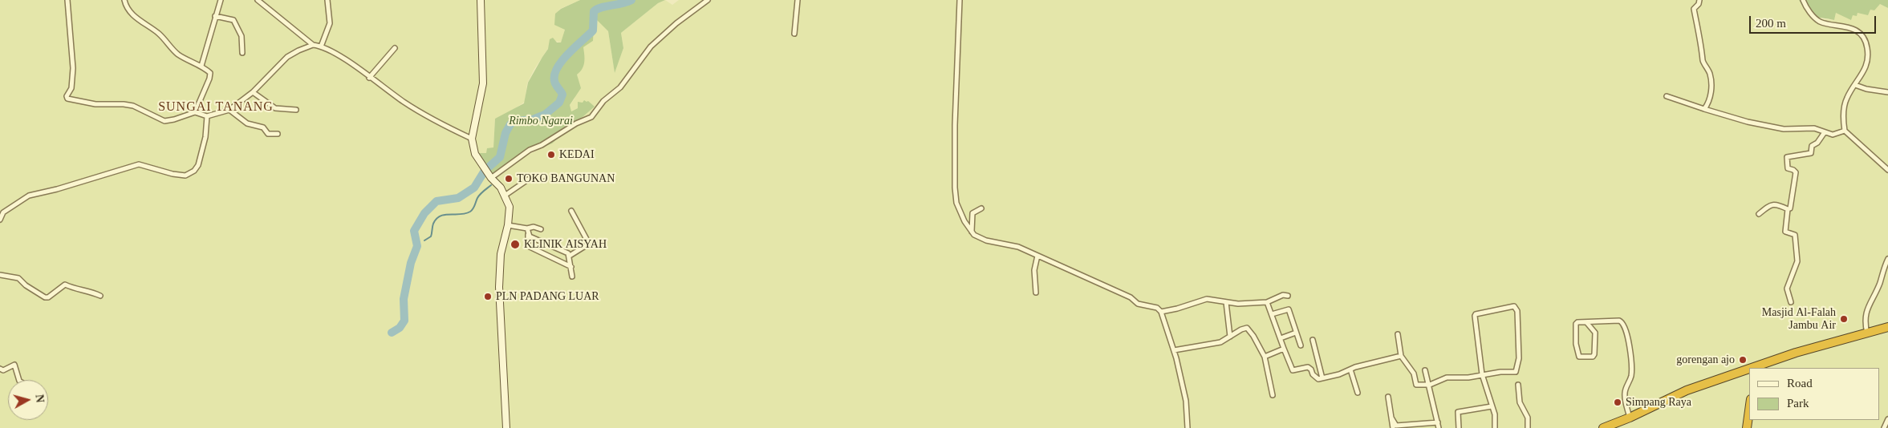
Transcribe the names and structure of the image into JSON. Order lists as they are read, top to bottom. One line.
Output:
{"districts":["SUNGAI TANANG"],"parks":["Rimbo Ngarai"],"places":["KEDAI","TOKO BANGUNAN","KLINIK AISYAH","PLN PADANG LUAR","Masjid Al-Falah Jambu Air","gorengan ajo","Simpang Raya"],"legend":["Road","Park"],"scale_bar":"200 m","north":"right"}
